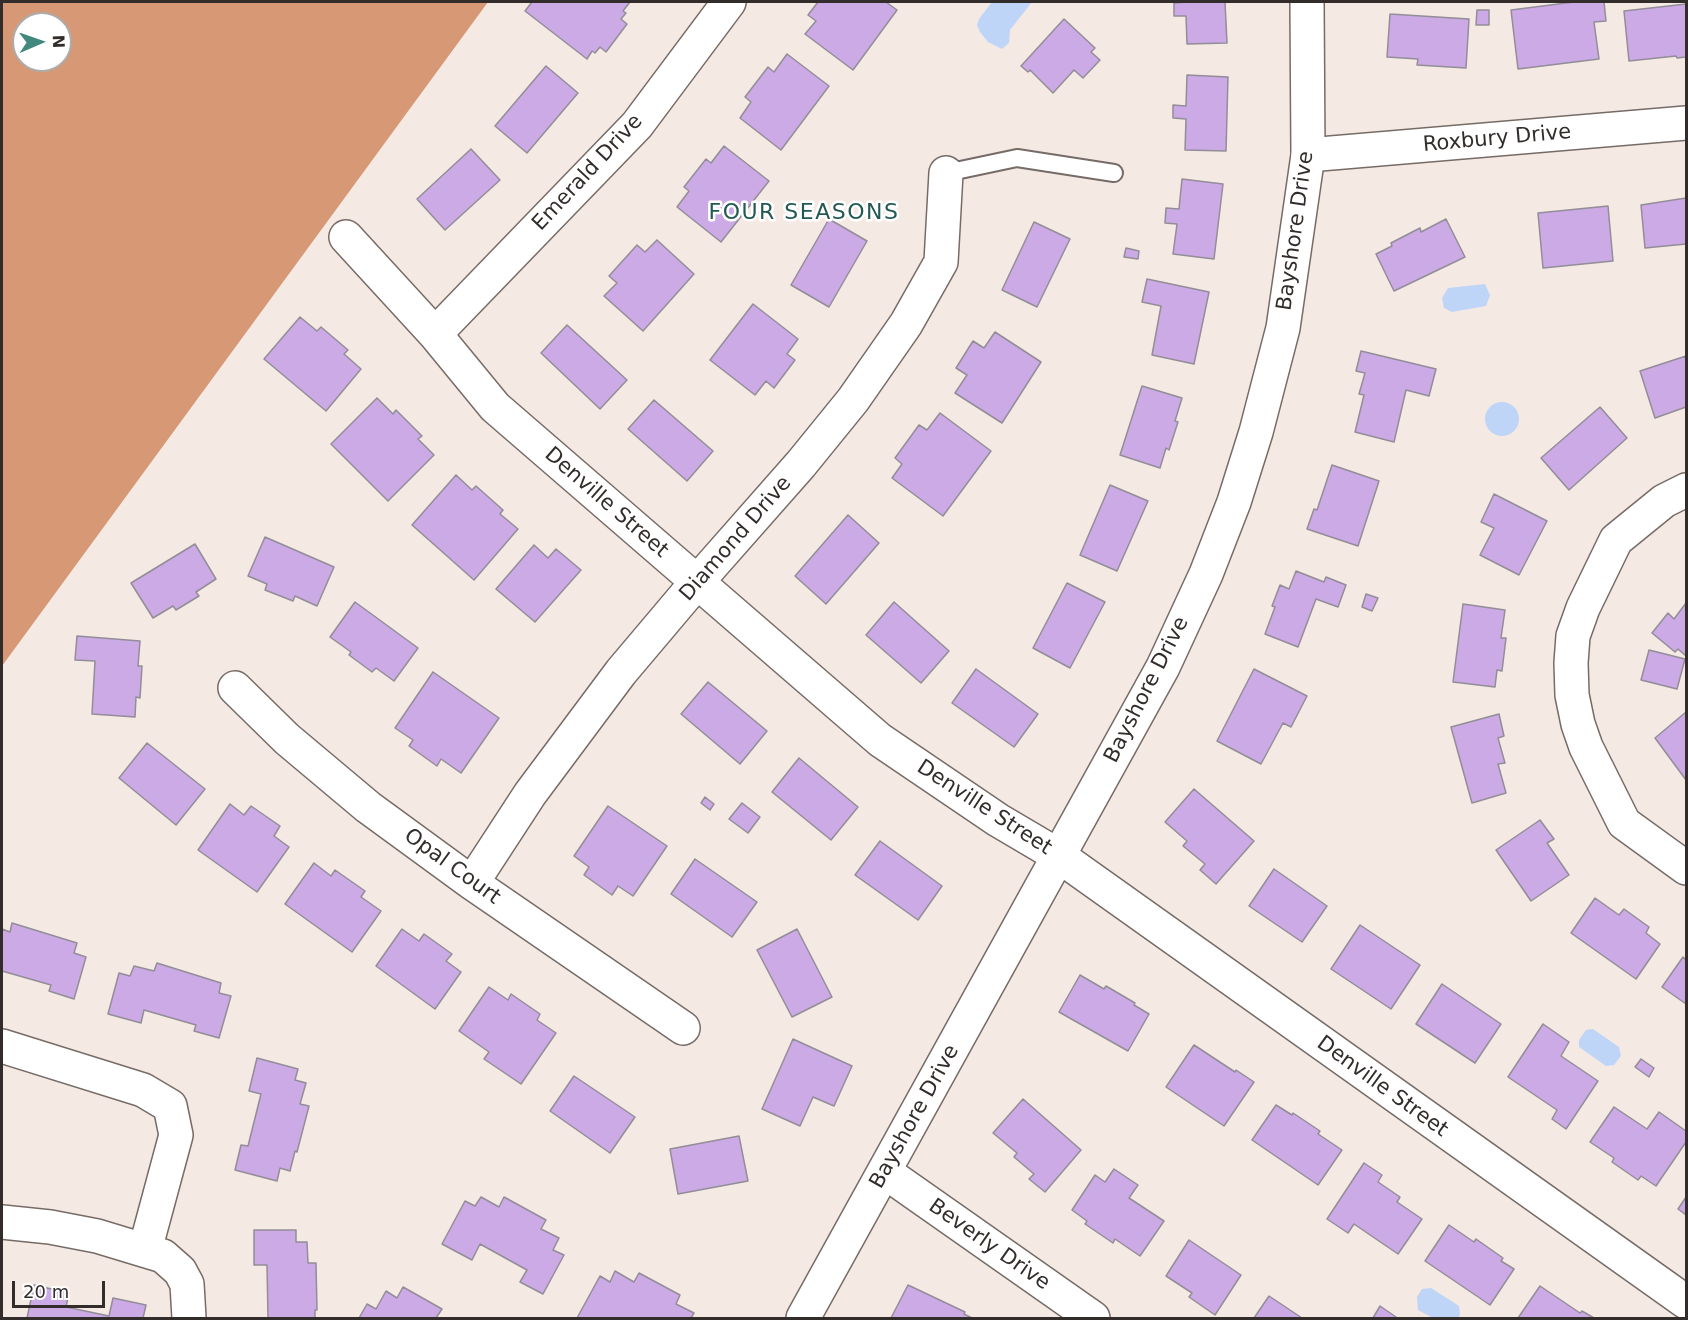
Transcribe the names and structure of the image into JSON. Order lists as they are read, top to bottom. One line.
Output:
{"streets":{"street":["Roxbury Drive","Emerald Drive","Bayshore Drive","Denville Street","Diamond Drive","Opal Court","Beverly Drive"]},"crossings":[["Roxbury Drive","Bayshore Drive"],["Emerald Drive","Denville Street"],["Bayshore Drive","Denville Street"],["Bayshore Drive","Beverly Drive"],["Denville Street","Diamond Drive"],["Diamond Drive","Opal Court"]],"districts":["FOUR SEASONS"],"scale_bar":"20 m","north":"right"}
